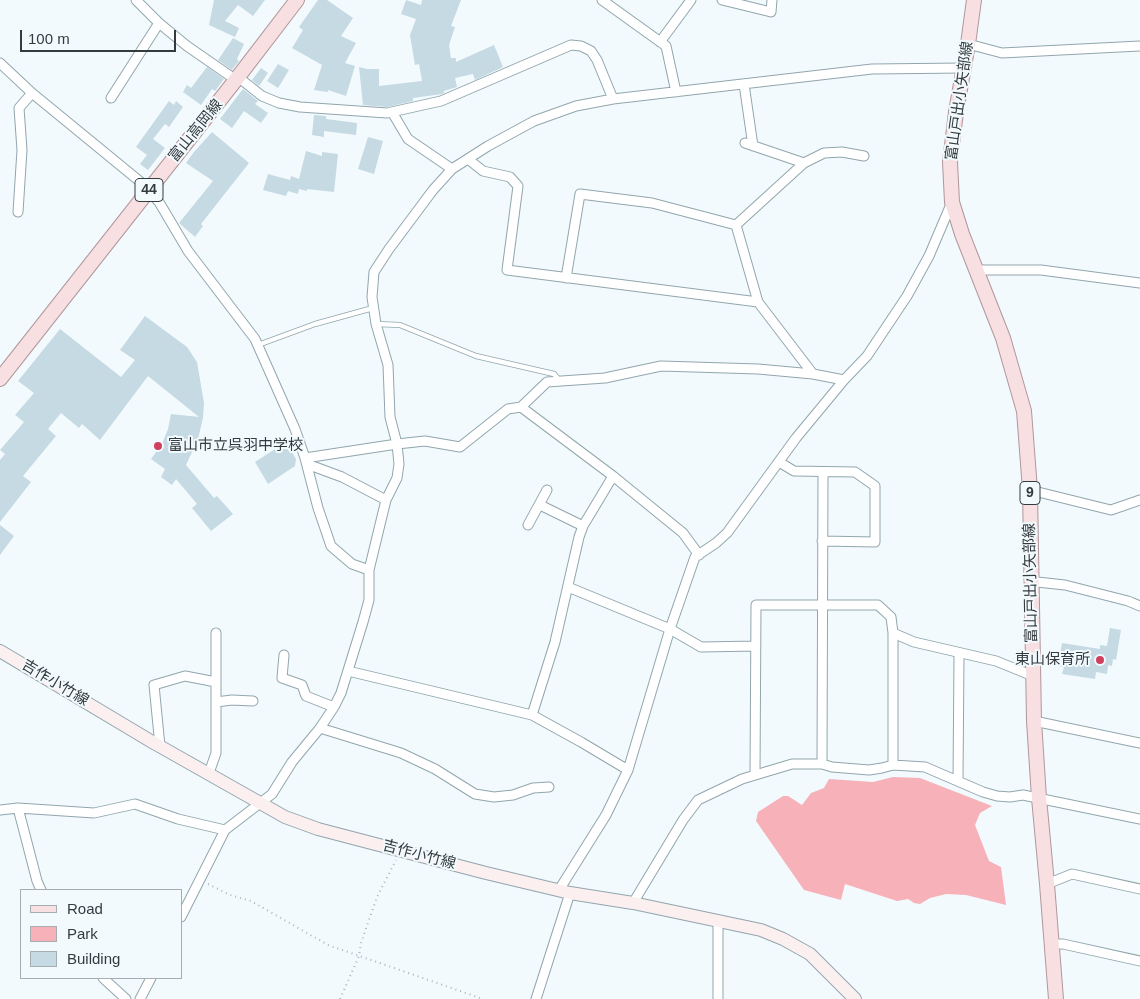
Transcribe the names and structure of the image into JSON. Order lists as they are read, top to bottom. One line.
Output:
{"streets":{"main road":["富山戸出小矢部線","富山高岡線","44","9","吉作小竹線"]},"places":["富山市立呉羽中学校","東山保育所"],"legend":["Road","Park","Building"],"scale_bar":"100 m"}
